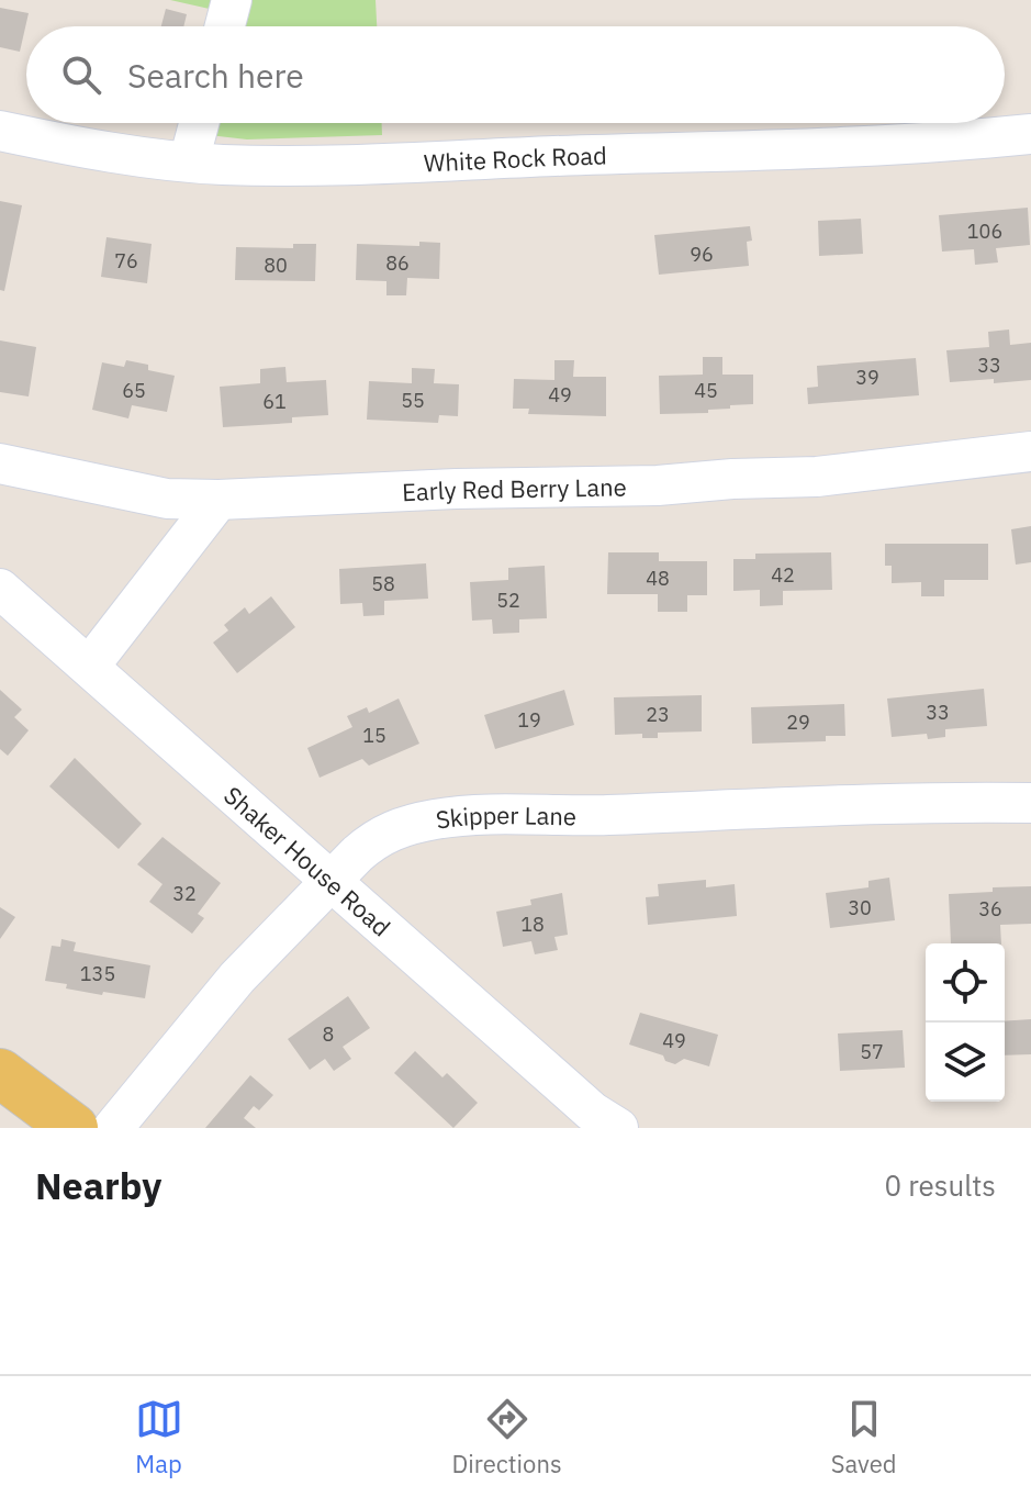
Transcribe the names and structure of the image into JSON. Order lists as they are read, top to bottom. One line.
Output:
{"streets":{"street":["White Rock Road","Early Red Berry Lane","Skipper Lane","Shaker House Road"]},"crossings":[["Skipper Lane","Shaker House Road"]],"house_numbers":["106","96","76","86","80","33","39","65","45","49","55","61","42","48","58","52","33","23","19","29","15","32","30","36","18","135","8","49","57"],"page":{"search":"Search here","heading":["Nearby","0 results"],"nav":["Map","Directions","Saved"]}}
